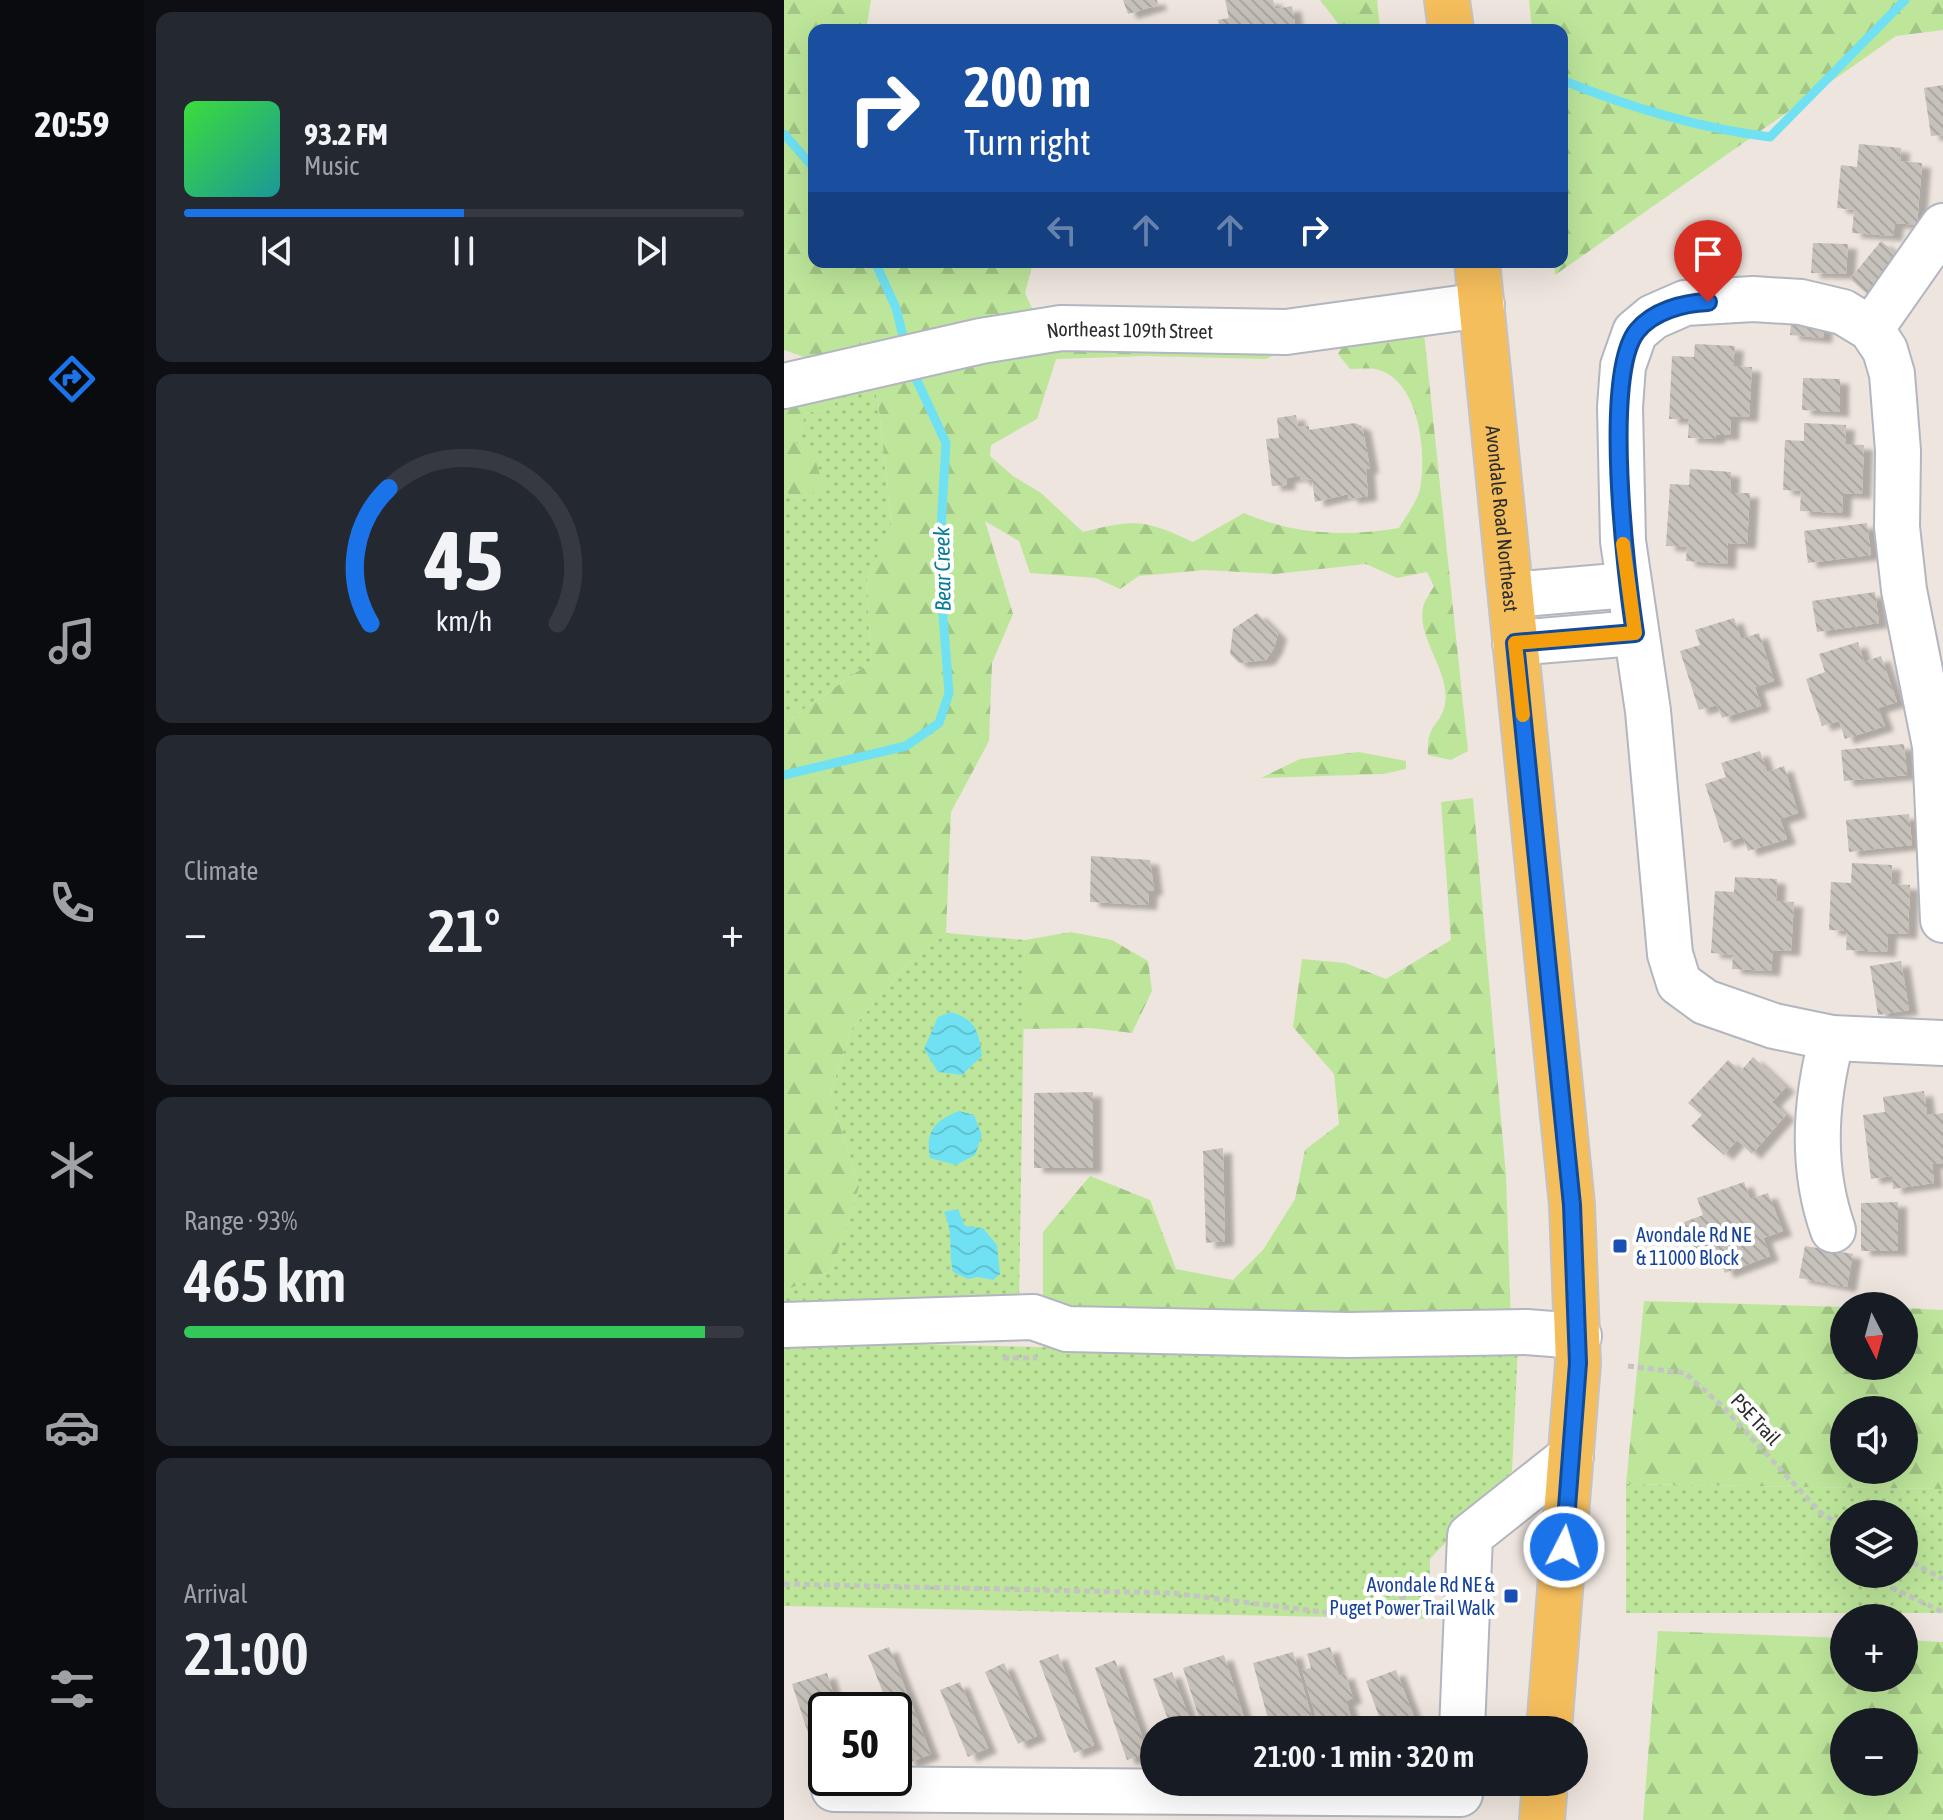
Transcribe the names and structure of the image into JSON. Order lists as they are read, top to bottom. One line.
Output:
{"streets":{"main road":["Avondale Road Northeast"],"street":["Northeast 109th Street"],"path":["PSE Trail"]},"crossings":[["Northeast 109th Street","Avondale Road Northeast"]],"water":["Bear Creek"],"places":{"transit":["Avondale Rd NE & 11000 Block","Avondale Rd NE & Puget Power Trail Walk"]},"north":"bottom","page":{"tabs":"20:59","turn":["200 m","Turn right"],"song":["93.2 FM","Music"],"tile":["Climate",["Range · 93%","465 km"],["Arrival","21:00"]],"heat":["−","21°","+"],"map_buttons":["+","−"],"limit":"50","trip":"21:00 · 1 min · 320 m","gauge":["45","km/h"]}}
